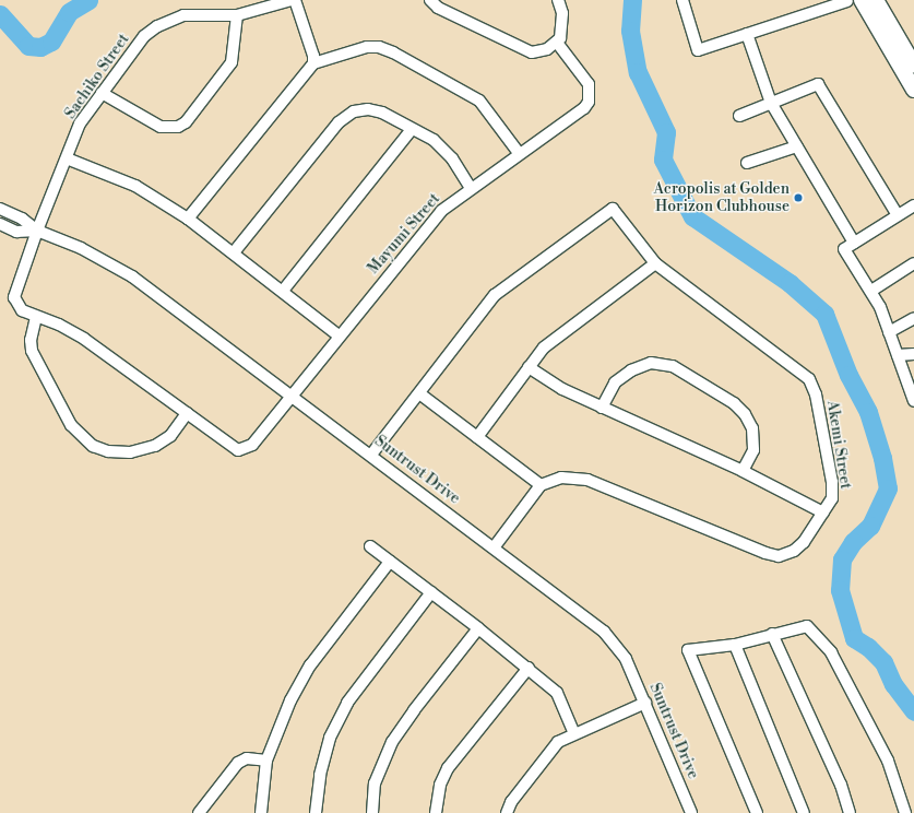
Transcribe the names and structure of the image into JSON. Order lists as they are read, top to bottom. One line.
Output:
{"streets":{"street":["Sachiko Street","Mayumi Street","Akemi Street","Suntrust Drive"]},"crossings":[["Sachiko Street","Suntrust Drive"],["Mayumi Street","Suntrust Drive"]],"places":["Acropolis at Golden Horizon Clubhouse"]}
